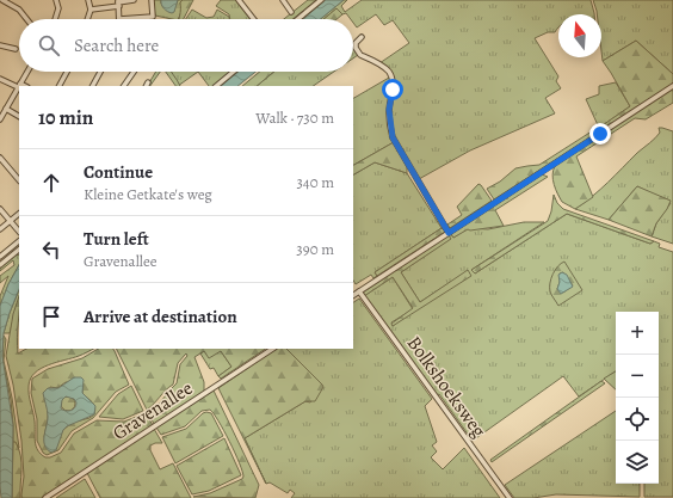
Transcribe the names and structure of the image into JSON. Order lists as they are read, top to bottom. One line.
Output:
{"streets":{"street":["Bolkshoeksweg","Gravenallee"]},"north":"top","page":{"search":"Search here","heading":["10 min","Walk · 730 m"],"list":[["Continue","Kleine Getkate's weg","340 m"],["Turn left","Gravenallee","390 m"],"Arrive at destination"],"map_buttons":["+","−"]}}
